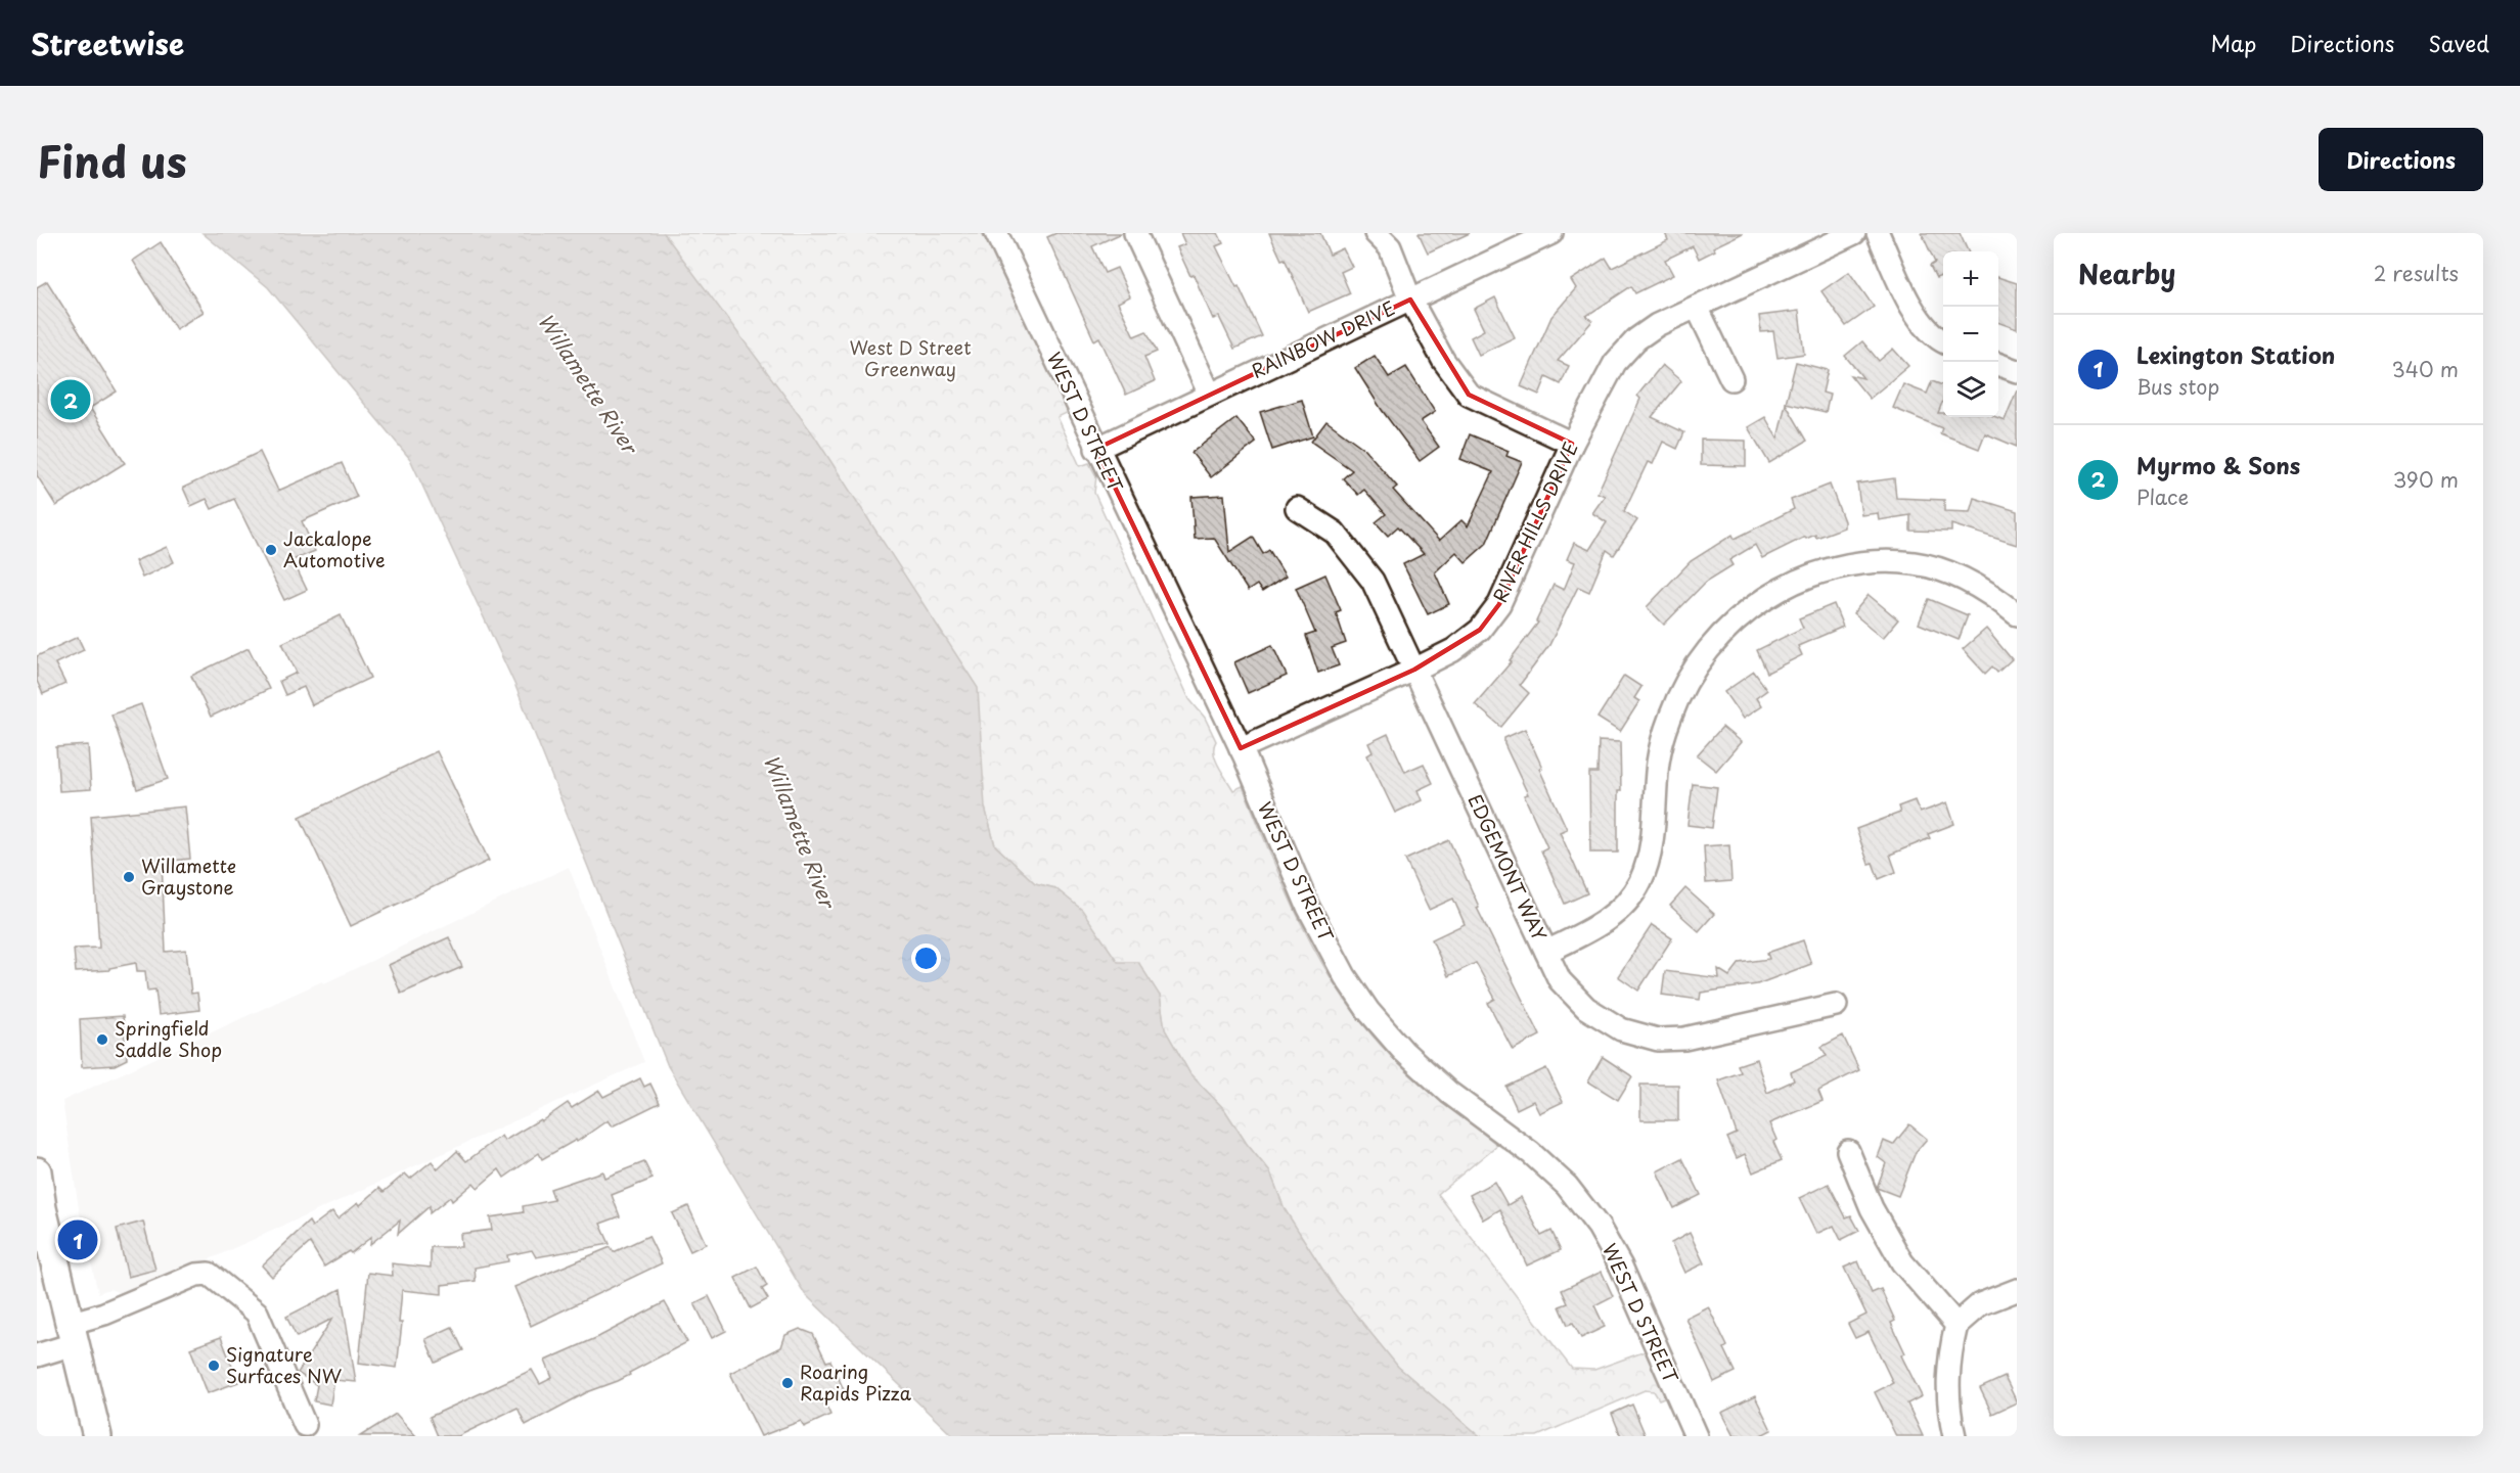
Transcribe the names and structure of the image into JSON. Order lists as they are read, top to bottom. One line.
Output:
{"streets":{"street":["RAINBOW DRIVE","WEST D STREET","RIVER HILLS DRIVE","EDGEMONT WAY"]},"crossings":[["RAINBOW DRIVE","WEST D STREET"],["WEST D STREET","RIVER HILLS DRIVE"],["RIVER HILLS DRIVE","EDGEMONT WAY"]],"water":["Willamette River"],"parks":["West D Street Greenway"],"places":["Jackalope Automotive","Willamette Graystone","Springfield Saddle Shop","Signature Surfaces NW","Roaring Rapids Pizza"],"page":{"header":"Streetwise","nav":["Map","Directions","Saved"],"title":"Find us","buttons":"Directions","heading":["Nearby","2 results"],"map_buttons":["+","−"],"list":[{"mark":"1","name":"Lexington Station","note":"Bus stop","value":"340 m"},{"mark":"2","name":"Myrmo & Sons","note":"Place","value":"390 m"}],"pins":["2","1"]}}
